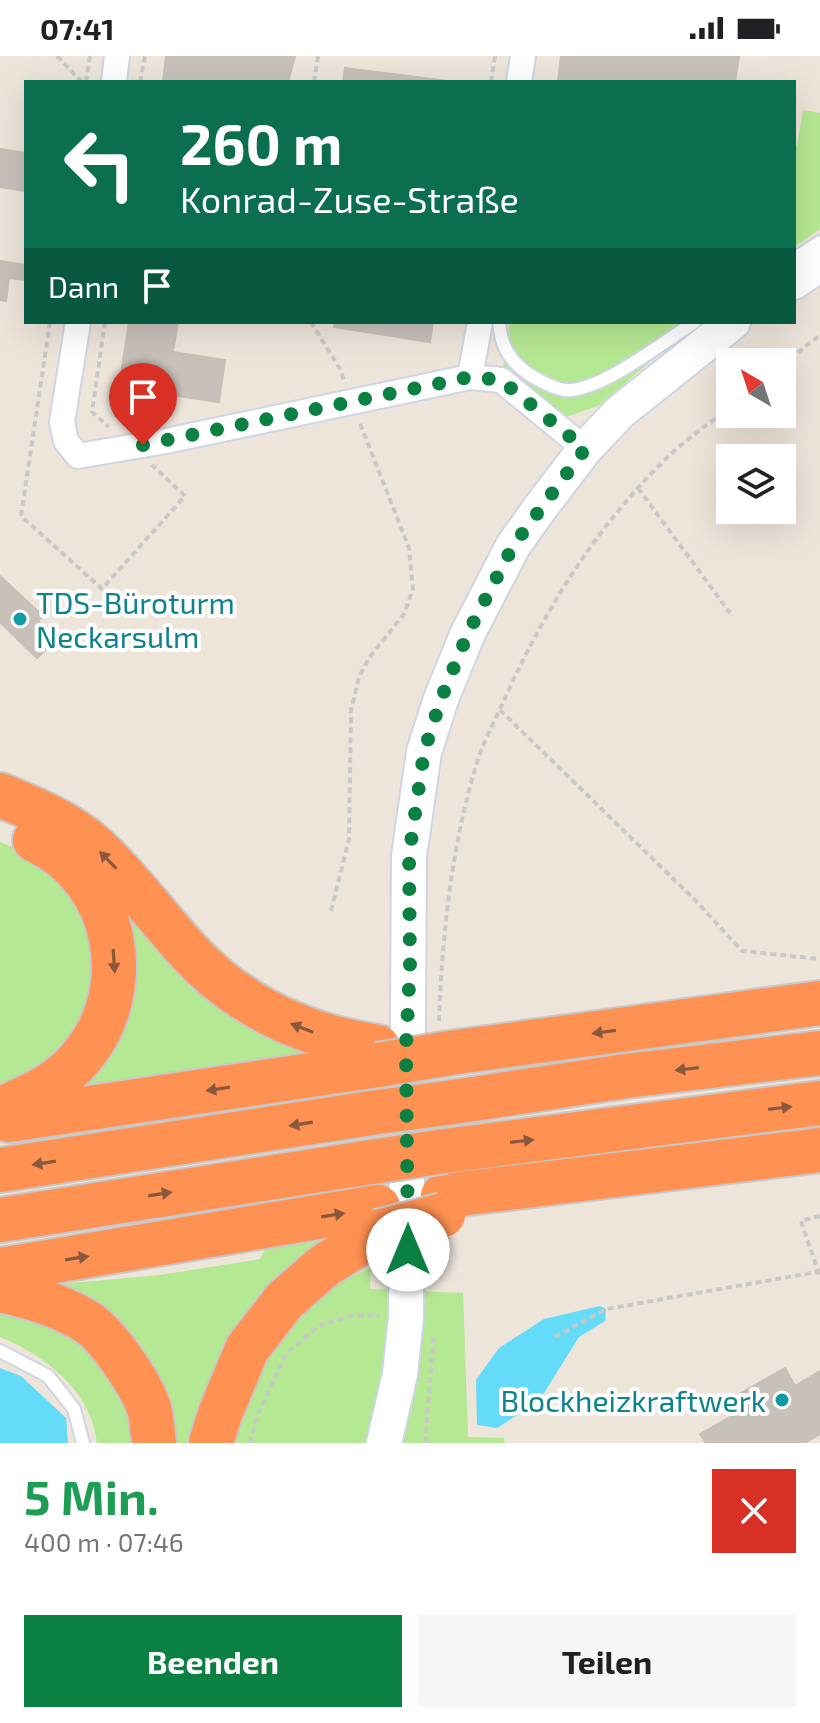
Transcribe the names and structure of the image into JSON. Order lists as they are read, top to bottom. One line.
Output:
{"places":["TDS-Büroturm Neckarsulm","Blockheizkraftwerk"],"north":"top left","page":{"status":"07:41","turn":["260 m","Konrad-Zuse-Straße"],"then":"Dann","heading":["5 Min.","400 m · 07:46"],"buttons":["Beenden","Teilen"]}}
